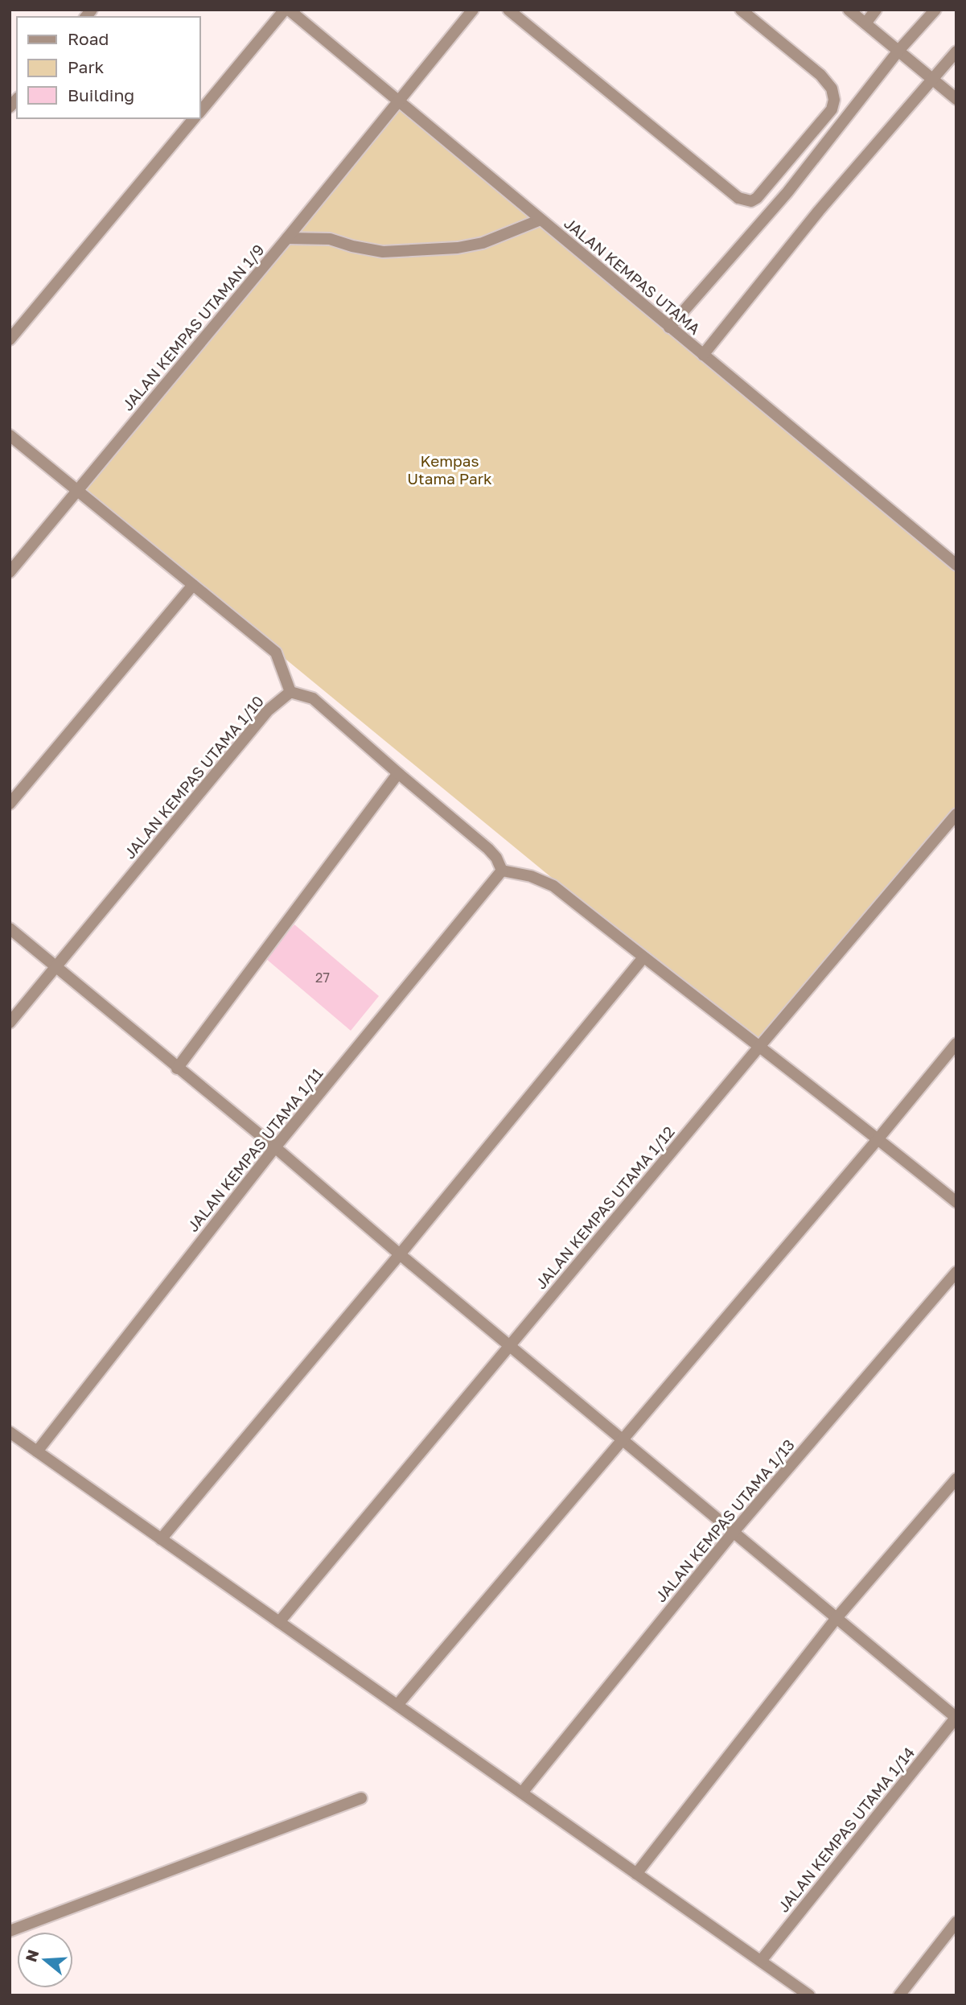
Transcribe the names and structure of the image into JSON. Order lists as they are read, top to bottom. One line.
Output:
{"streets":{"street":["JALAN KEMPAS UTAMA","JALAN KEMPAS UTAMAN 1/9","JALAN KEMPAS UTAMA 1/10","JALAN KEMPAS UTAMA 1/11","JALAN KEMPAS UTAMA 1/12","JALAN KEMPAS UTAMA 1/13","JALAN KEMPAS UTAMA 1/14"]},"crossings":[["JALAN KEMPAS UTAMA","JALAN KEMPAS UTAMAN 1/9"]],"parks":["Kempas Utama Park"],"house_numbers":["27"],"legend":["Road","Park","Building"],"north":"left"}
